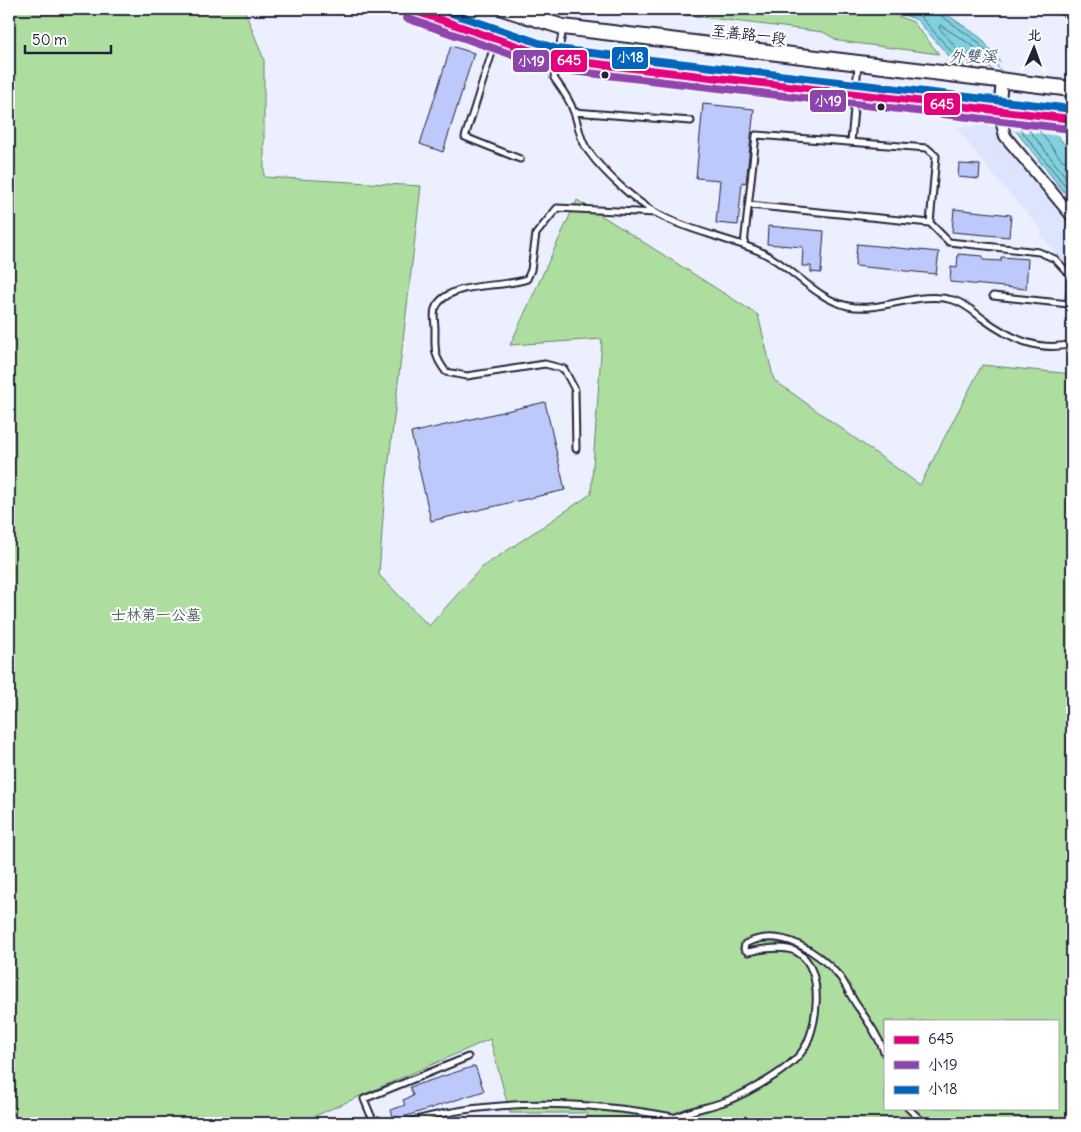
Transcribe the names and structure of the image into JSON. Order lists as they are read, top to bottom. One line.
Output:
{"streets":{"main road":["至善路一段"]},"water":["外雙溪"],"parks":["士林第一公墓"],"lines":["transit line 645","transit line 小18","transit line 小19"],"legend":["645","小19","小18"],"scale_bar":"50 m","north":"top"}
